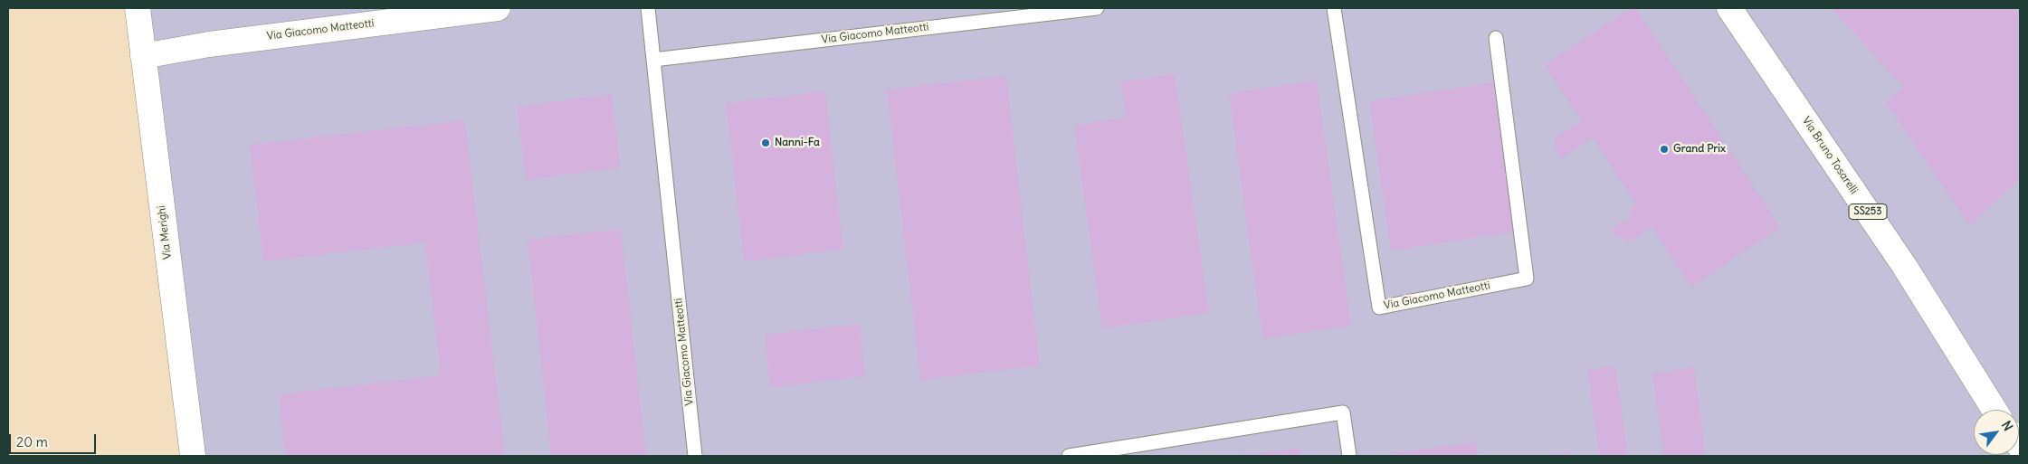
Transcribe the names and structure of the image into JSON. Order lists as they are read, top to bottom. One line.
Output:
{"streets":{"street":["Via Giacomo Matteotti","Via Bruno Tosarelli","SS253","Via Merighi"]},"crossings":[["Via Giacomo Matteotti","Via Merighi"]],"places":["Nanni-Fa","Grand Prix"],"scale_bar":"20 m","north":"top right"}
